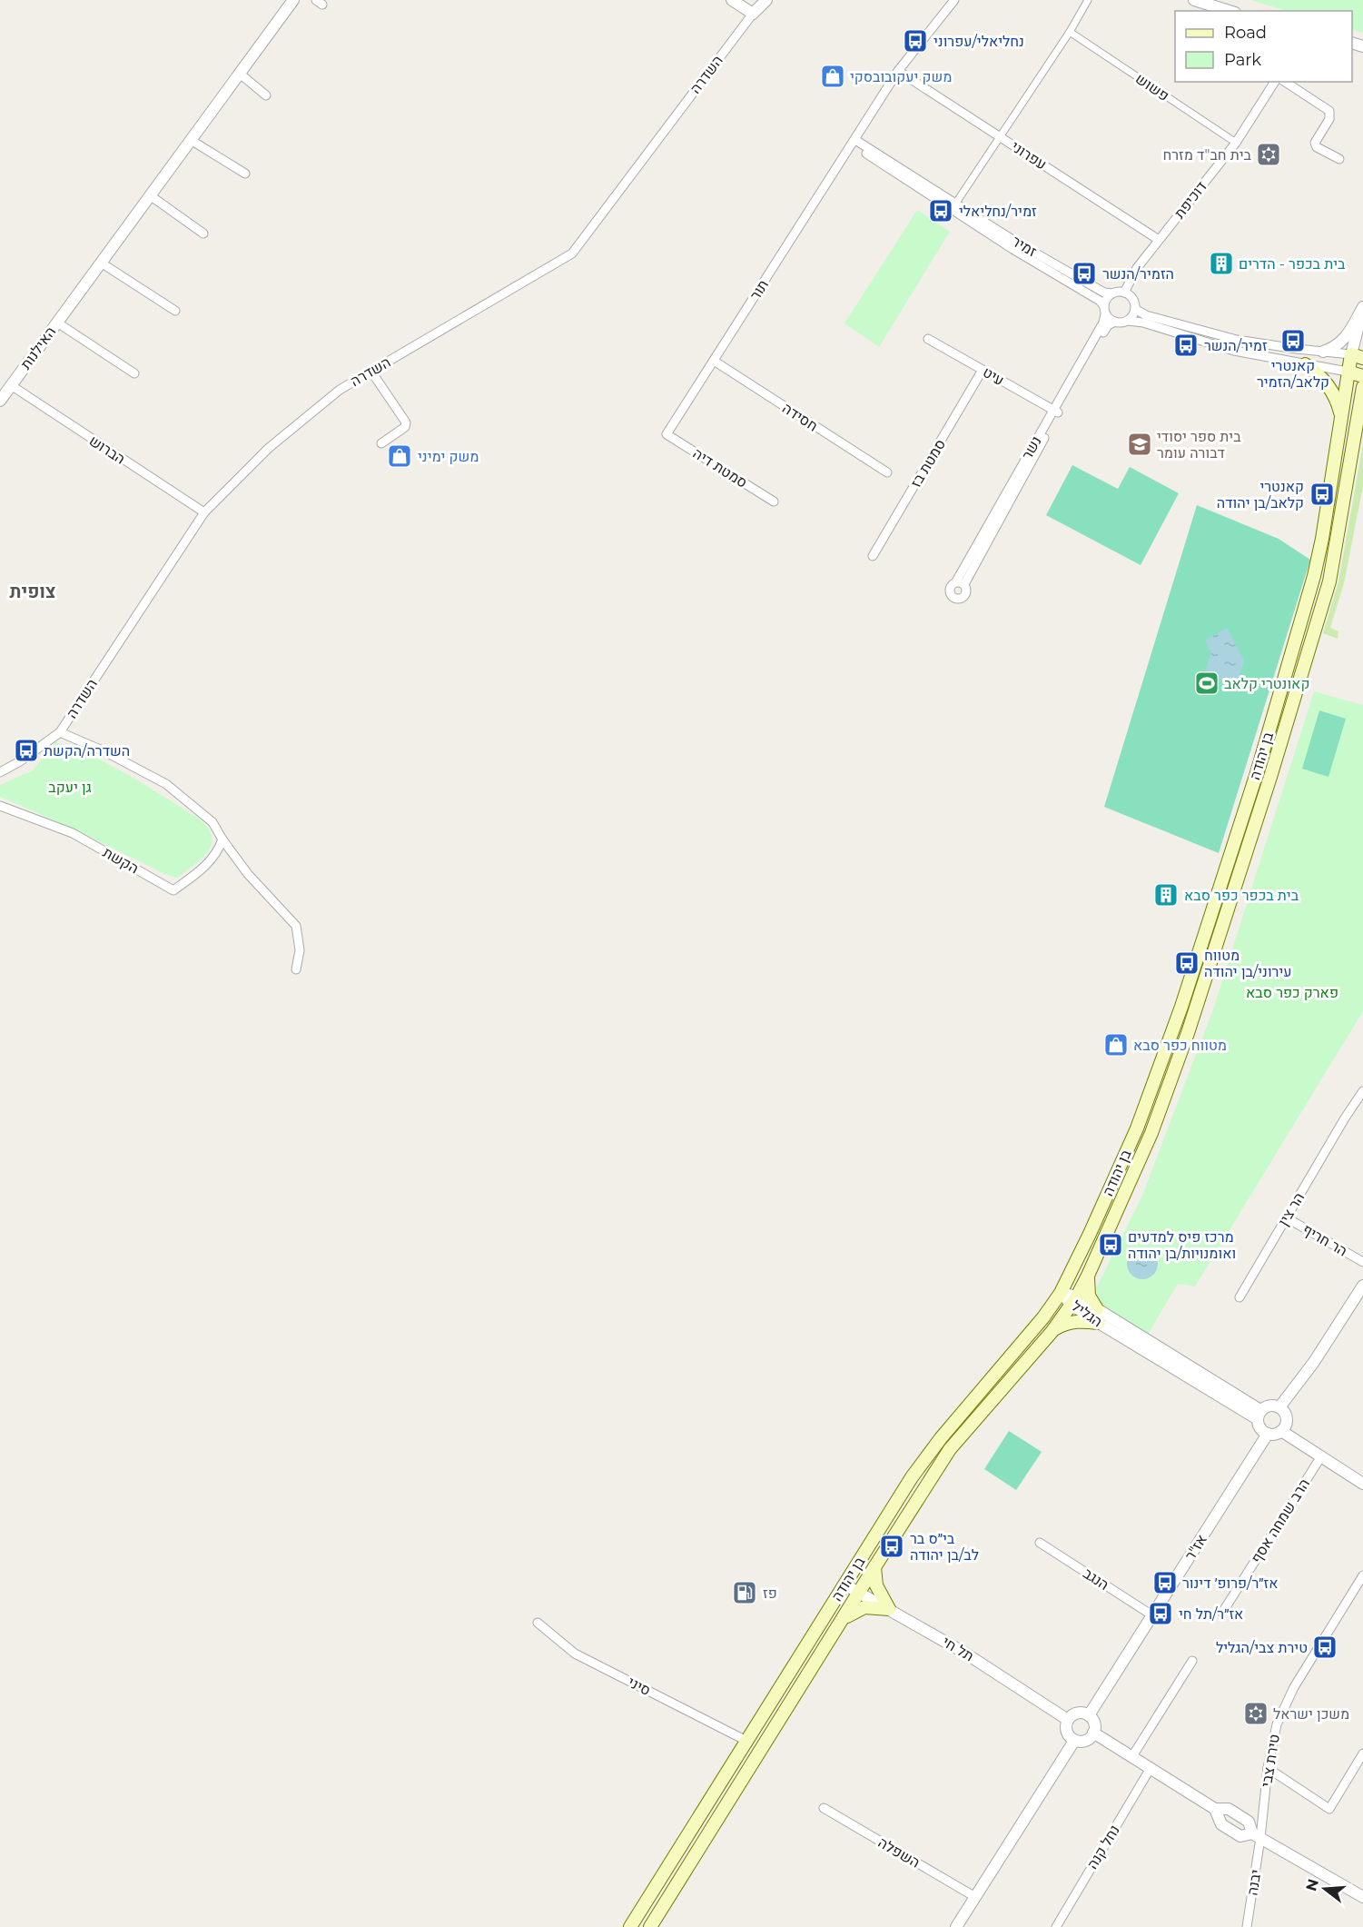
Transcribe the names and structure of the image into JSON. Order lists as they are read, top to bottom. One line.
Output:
{"streets":{"main road":["בן יהודה"],"street":["השדרה","פשוש","עפרוני","דוכיפת","זמיר","תור","האילנות","עיט","חסידה","נשר","הברוש","סמטת בז","סמטת דיה","הקשת","הר צין","הר חריף","הגליל","הרב שמחה אסף","אז\"ר","הנגב","תל חי","סיני","טירת צבי","נחל קנה","השפלה","יבנה"]},"crossings":[["השדרה","הברוש"],["פשוש","דוכיפת"],["עפרוני","דוכיפת"],["עפרוני","תור"],["דוכיפת","זמיר"],["דוכיפת","נשר"],["זמיר","תור"],["זמיר","נשר"],["תור","חסידה"],["תור","סמטת דיה"],["האילנות","הברוש"],["עיט","נשר"],["עיט","סמטת בז"],["בן יהודה","הגליל"],["בן יהודה","תל חי"],["בן יהודה","סיני"],["הר צין","הר חריף"],["הגליל","אז\"ר"],["אז\"ר","הנגב"],["אז\"ר","תל חי"],["טירת צבי","יבנה"]],"districts":["צופית"],"parks":["גן יעקב","פארק כפר סבא"],"places":{"bus stop":["נחליאלי/עפרוני","זמיר/נחליאלי","הזמיר/הנשר","קאנטרי קלאב/הזמיר","זמיר/הנשר","קאנטרי קלאב/בן יהודה","השדרה/הקשת","מטווח עירוני/בן יהודה","מרכז פיס למדעים ואומנויות/בן יהודה","בי״ס בר לב/בן יהודה","אז״ר/פרופ׳ דינור","אז״ר/תל חי","טירת צבי/הגליל"],"shop":["משק יעקובובסקי","משק ימיני","מטווח כפר סבא"],"synagogue":["בית חב\"ד מזרח","משכן ישראל"],"building":["בית בכפר - הדרים","בית בכפר כפר סבא"],"school or university":["בית ספר יסודי דבורה עומר"],"sports":["קאונטרי קלאב"],"fuel station":["פז"]},"legend":["Road","Park"],"north":"left"}
